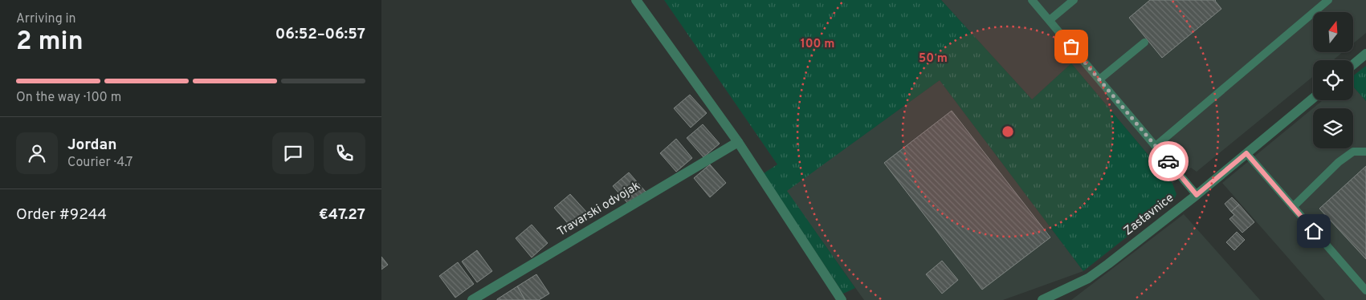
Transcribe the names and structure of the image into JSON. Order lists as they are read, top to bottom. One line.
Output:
{"streets":{"street":["Travarski odvojak","Zastavnice"]},"north":"top","page":{"heading":["2 min","Arriving in","06:52–06:57"],"panel":["Jordan","Courier · 4.7","Order #9244","€47.27"],"bar":"On the way · 100 m"},"rings":["100 m","50 m"]}
